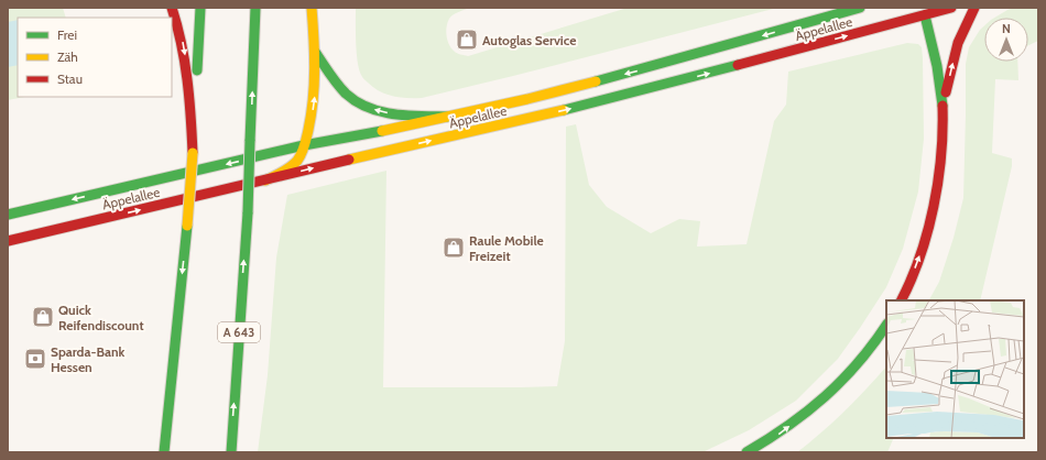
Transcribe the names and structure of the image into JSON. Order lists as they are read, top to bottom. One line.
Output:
{"streets":{"main road":["Äppelallee","A 643"]},"places":{"shop":["Autoglas Service","Raule Mobile Freizeit","Quick Reifendiscount"],"bank":["Sparda-Bank Hessen"]},"legend":["Frei","Zäh","Stau"],"north":"top"}
